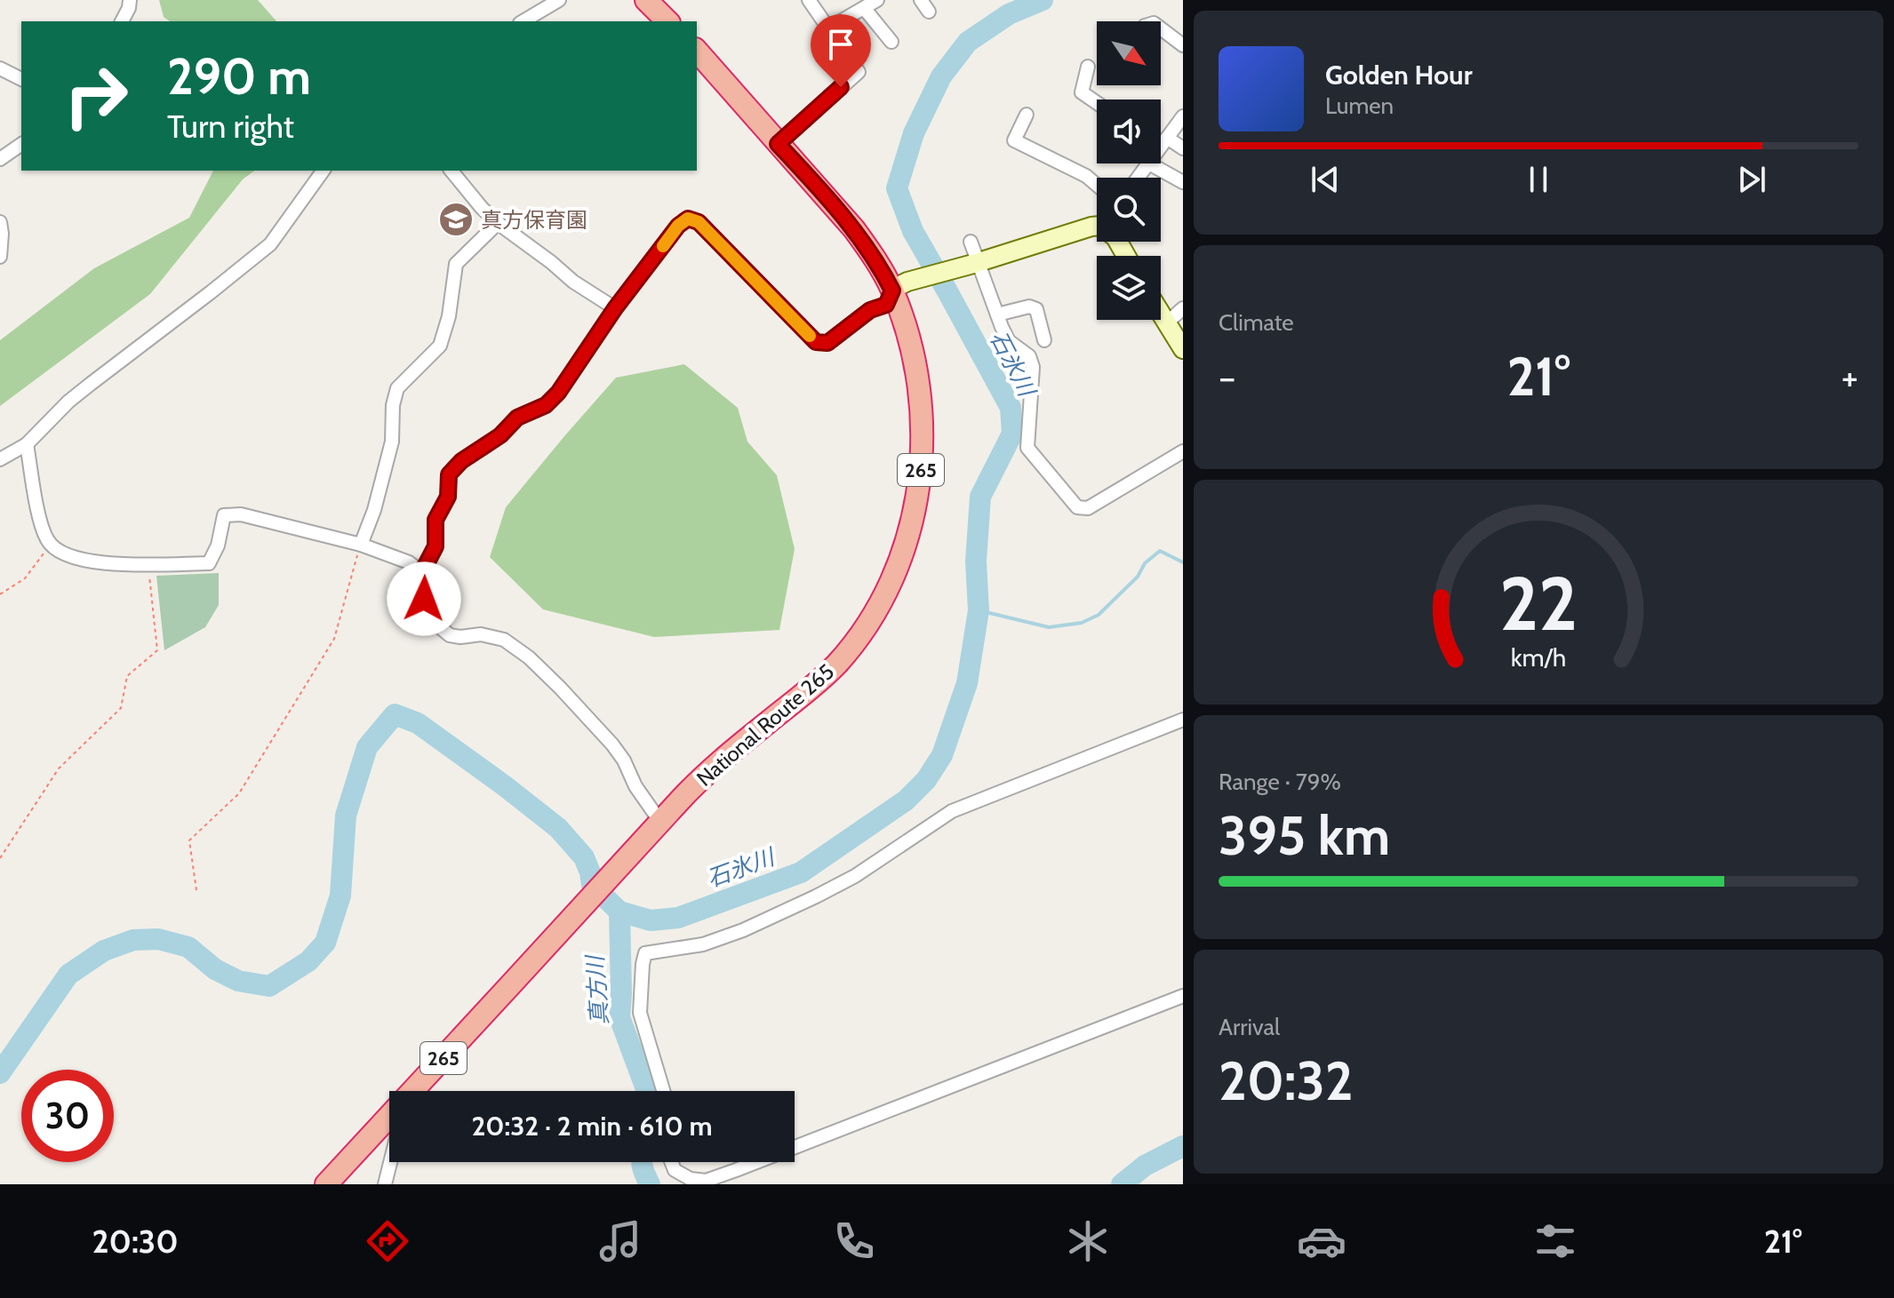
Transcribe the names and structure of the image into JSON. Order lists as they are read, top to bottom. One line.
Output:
{"streets":{"highway":["265","National Route 265"]},"water":["石氷川","真方川"],"places":{"school or university":["真方保育園"]},"north":"bottom right","page":{"turn":["290 m","Turn right"],"song":["Golden Hour","Lumen"],"tile":["Climate",["Range · 79%","395 km"],["Arrival","20:32"]],"heat":["−","21°","+"],"limit":"30","trip":"20:32 · 2 min · 610 m","tabs":["20:30","21°"],"gauge":["22","km/h"]}}
